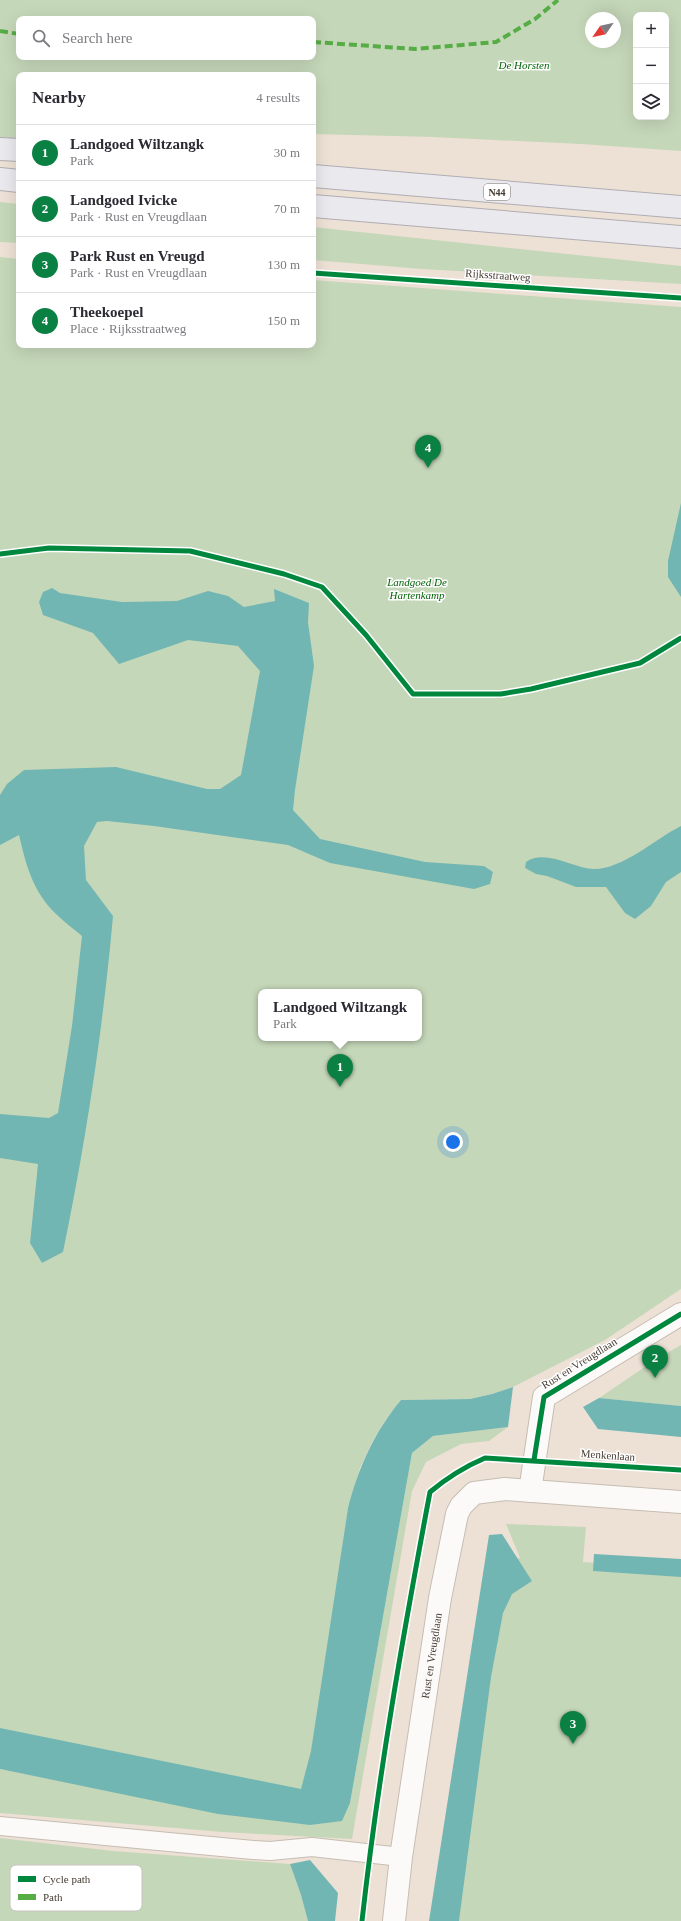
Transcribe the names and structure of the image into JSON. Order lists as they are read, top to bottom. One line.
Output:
{"streets":{"main road":["N44"],"street":["Rust en Vreugdlaan"],"cycle path":["Rijksstraatweg","Menkenlaan"]},"parks":["De Horsten","Landgoed De Hartenkamp"],"legend":["Cycle path","Path"],"north":"bottom left","page":{"map_buttons":["+","−"],"search":"Search here","heading":["Nearby","4 results"],"list":[{"mark":"1","name":"Landgoed Wiltzangk","note":"Park","value":"30 m"},{"mark":"2","name":"Landgoed Ivicke","note":"Park · Rust en Vreugdlaan","value":"70 m"},{"mark":"3","name":"Park Rust en Vreugd","note":"Park · Rust en Vreugdlaan","value":"130 m"},{"mark":"4","name":"Theekoepel","note":"Place · Rijksstraatweg","value":"150 m"}],"pins":["4","1","2","3"],"popup":["Landgoed Wiltzangk","Park"]}}
